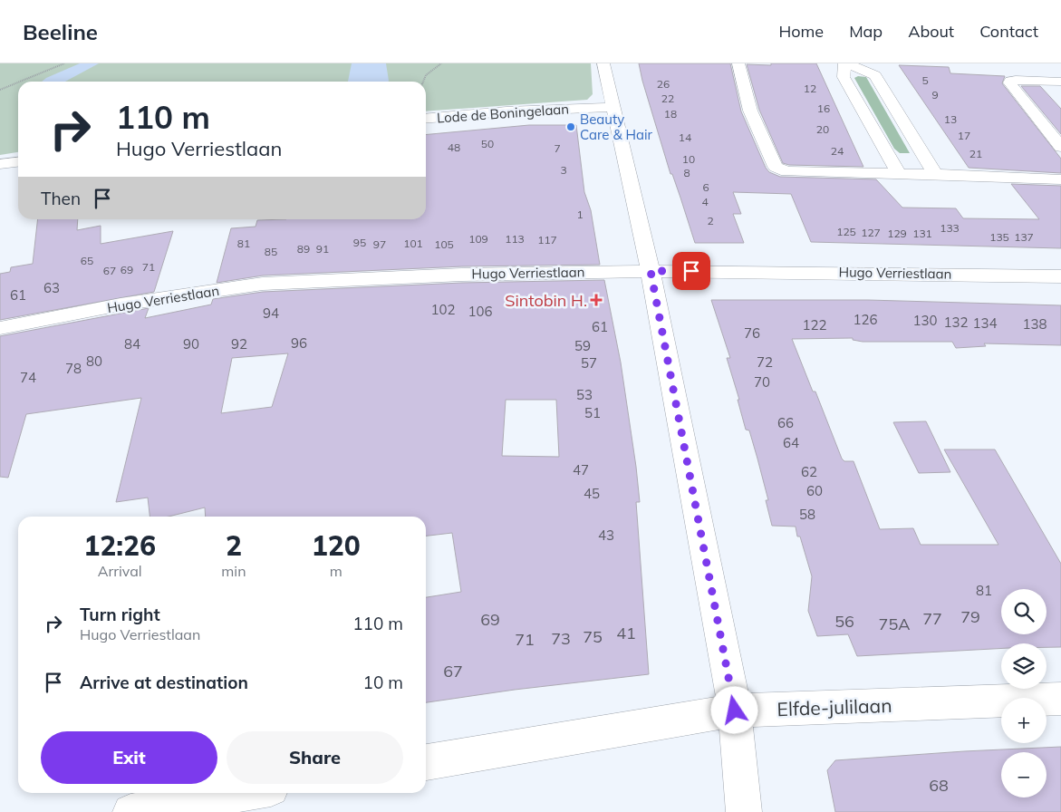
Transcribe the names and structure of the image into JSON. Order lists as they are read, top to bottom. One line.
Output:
{"streets":{"street":["Lode de Boningelaan","Hugo Verriestlaan","Elfde-julilaan"]},"places":{"other":["Beauty Care & Hair"],"health":["Sintobin H."]},"house_numbers":["5","26","12","9","22","16","18","13","20","17","14","50","48","7","24","21","10","3","8","6","4","1","2","133","125","127","129","131","135","137","109","113","117","95","81","101","97","105","89","91","85","65","71","69","67","63","61","102","106","94","126","130","132","134","138","122","61","76","96","84","90","92","59","80","72","57","78","74","70","53","51","66","64","47","62","60","45","58","43","81","79","77","69","56","75A","41","75","73","71","67","68"],"page":{"header":"Beeline","nav":["Home","Map","About","Contact"],"turn":["110 m","Hugo Verriestlaan"],"then":"Then","eta":["12:26","Arrival","2","min","120","m"],"map_buttons":["+","−"],"list":[{"name":"Turn right","note":"Hugo Verriestlaan","value":"110 m"},{"name":"Arrive at destination","value":"10 m"}],"buttons":["Exit","Share"]}}
